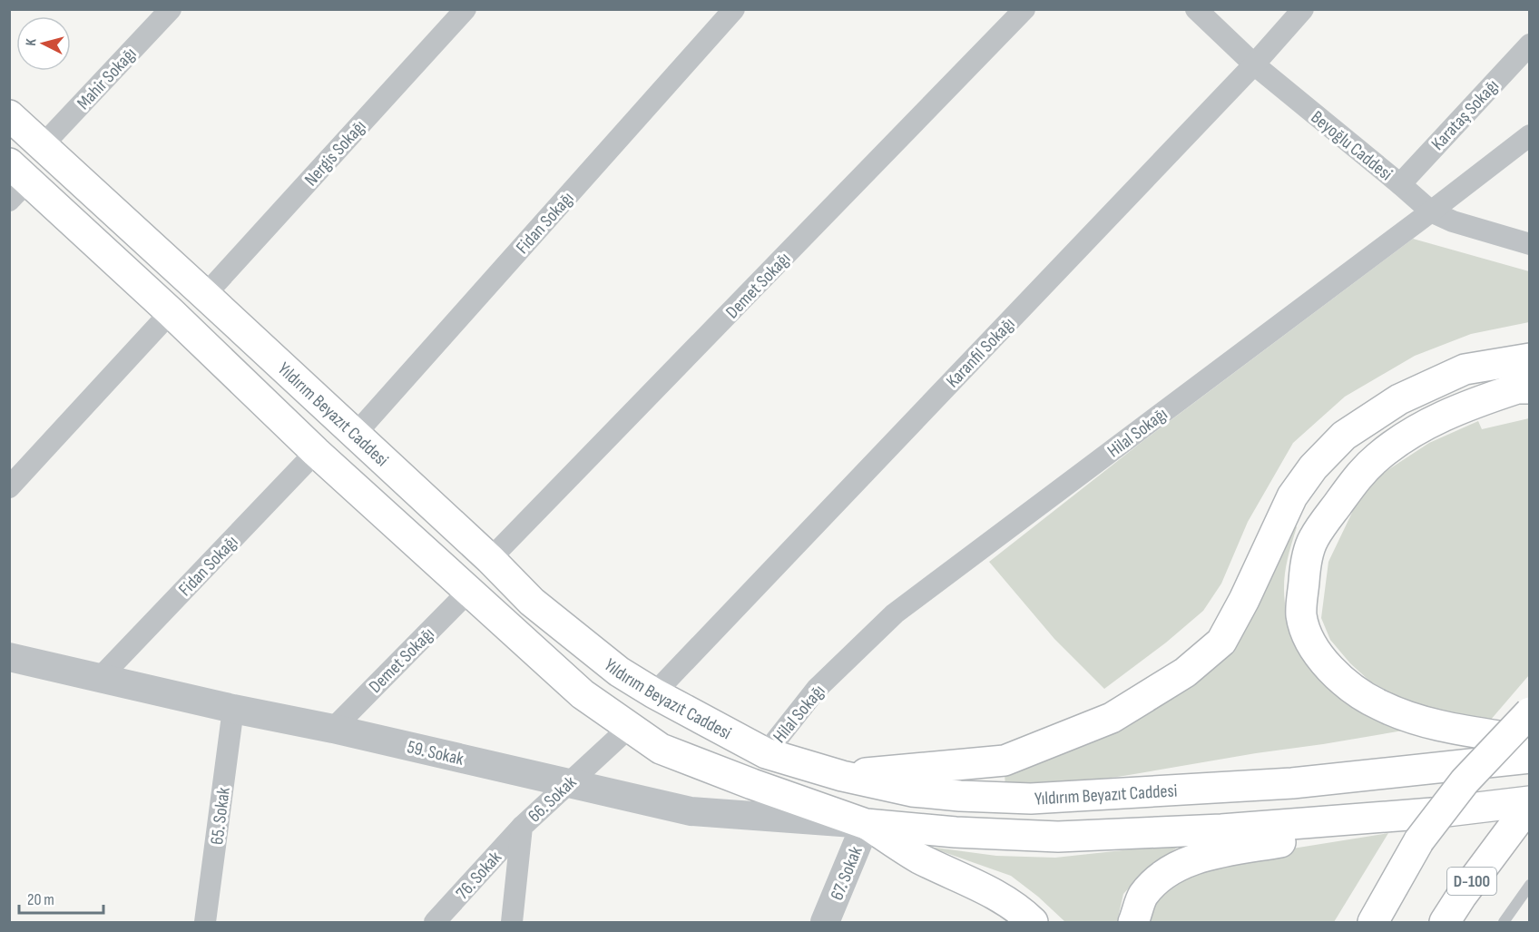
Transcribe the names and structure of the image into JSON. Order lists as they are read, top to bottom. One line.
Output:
{"streets":{"main road":["Yıldırım Beyazıt Caddesi","D-100"],"street":["Mahir Sokağı","Karataş Sokağı","Beyoğlu Caddesi","Nergis Sokağı","Fidan Sokağı","Demet Sokağı","Karanfil Sokağı","Hilal Sokağı","59. Sokak","66. Sokak","65. Sokak","67. Sokak","76. Sokak"]},"crossings":[["Mahir Sokağı","Yıldırım Beyazıt Caddesi"],["Karataş Sokağı","Beyoğlu Caddesi"],["Beyoğlu Caddesi","Karanfil Sokağı"],["Beyoğlu Caddesi","Hilal Sokağı"],["Nergis Sokağı","Yıldırım Beyazıt Caddesi"],["Fidan Sokağı","Yıldırım Beyazıt Caddesi"],["Fidan Sokağı","59. Sokak"],["Demet Sokağı","Yıldırım Beyazıt Caddesi"],["Demet Sokağı","59. Sokak"],["Karanfil Sokağı","Yıldırım Beyazıt Caddesi"],["Yıldırım Beyazıt Caddesi","Hilal Sokağı"],["59. Sokak","66. Sokak"],["59. Sokak","65. Sokak"],["59. Sokak","67. Sokak"],["66. Sokak","76. Sokak"]],"scale_bar":"20 m","north":"left"}
